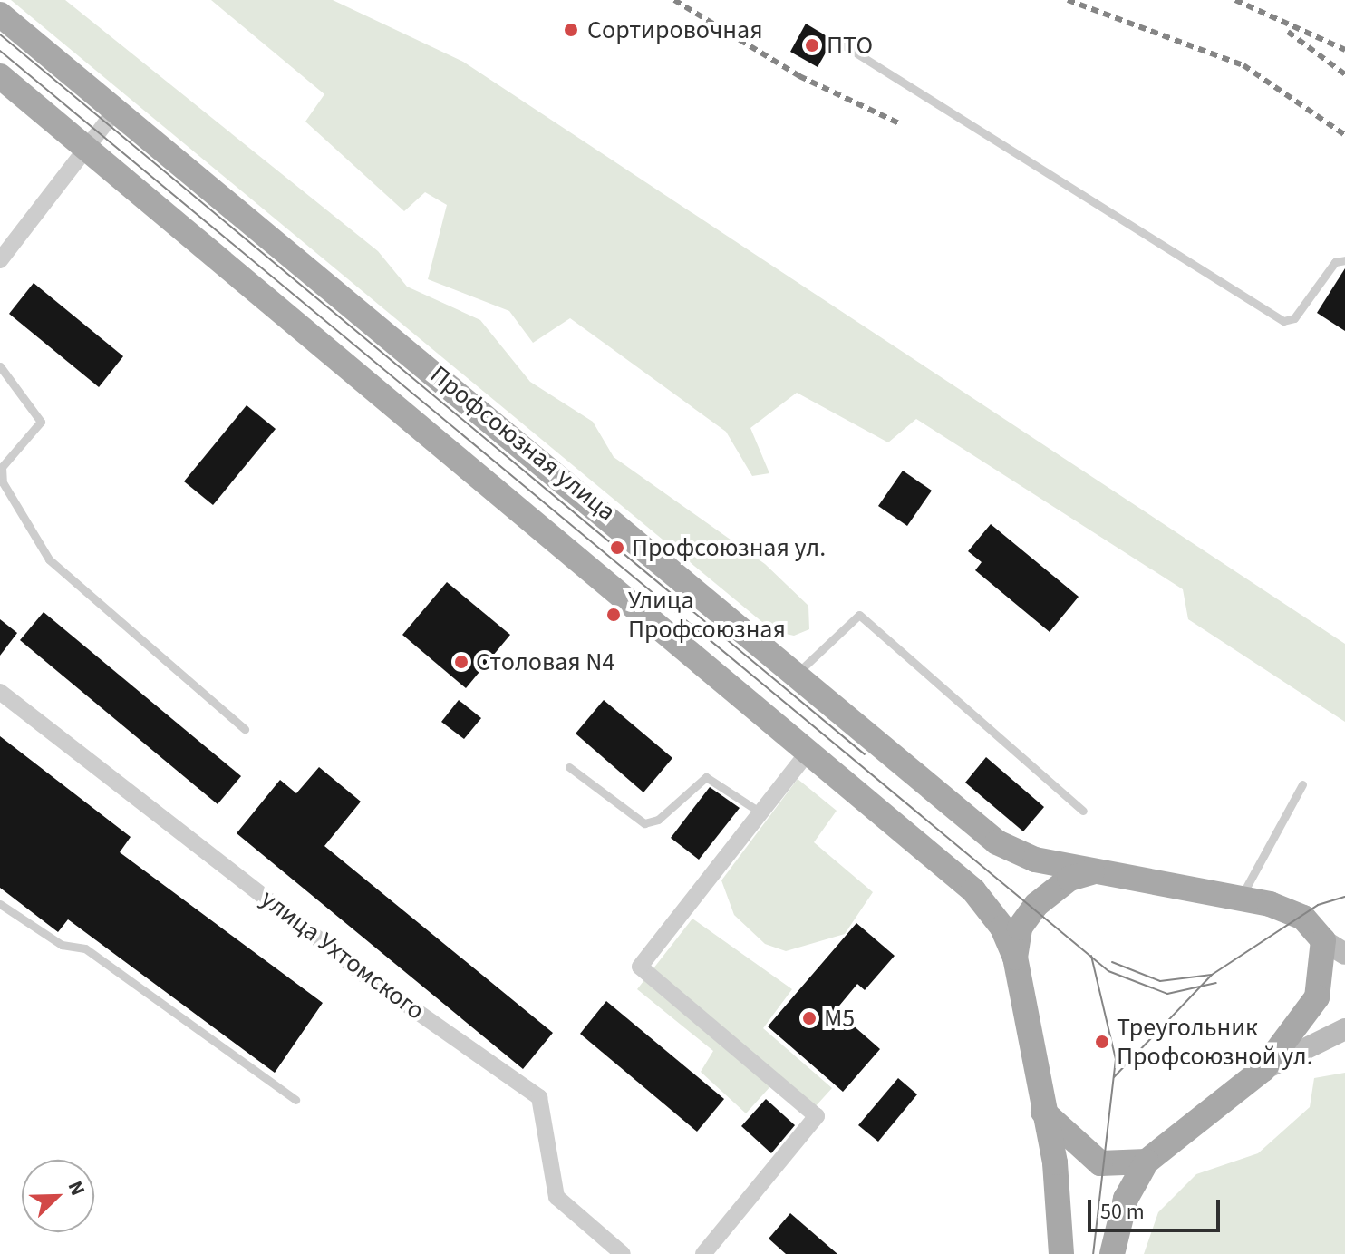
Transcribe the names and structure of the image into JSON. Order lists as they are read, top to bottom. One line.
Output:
{"streets":{"main road":["Профсоюзная улица"],"street":["улица Ухтомского"]},"places":["Сортировочная","ПТО","Профсоюзная ул.","Улица Профсоюзная","Столовая N4","М5","Треугольник Профсоюзной ул."],"scale_bar":"50 m","north":"top right"}
